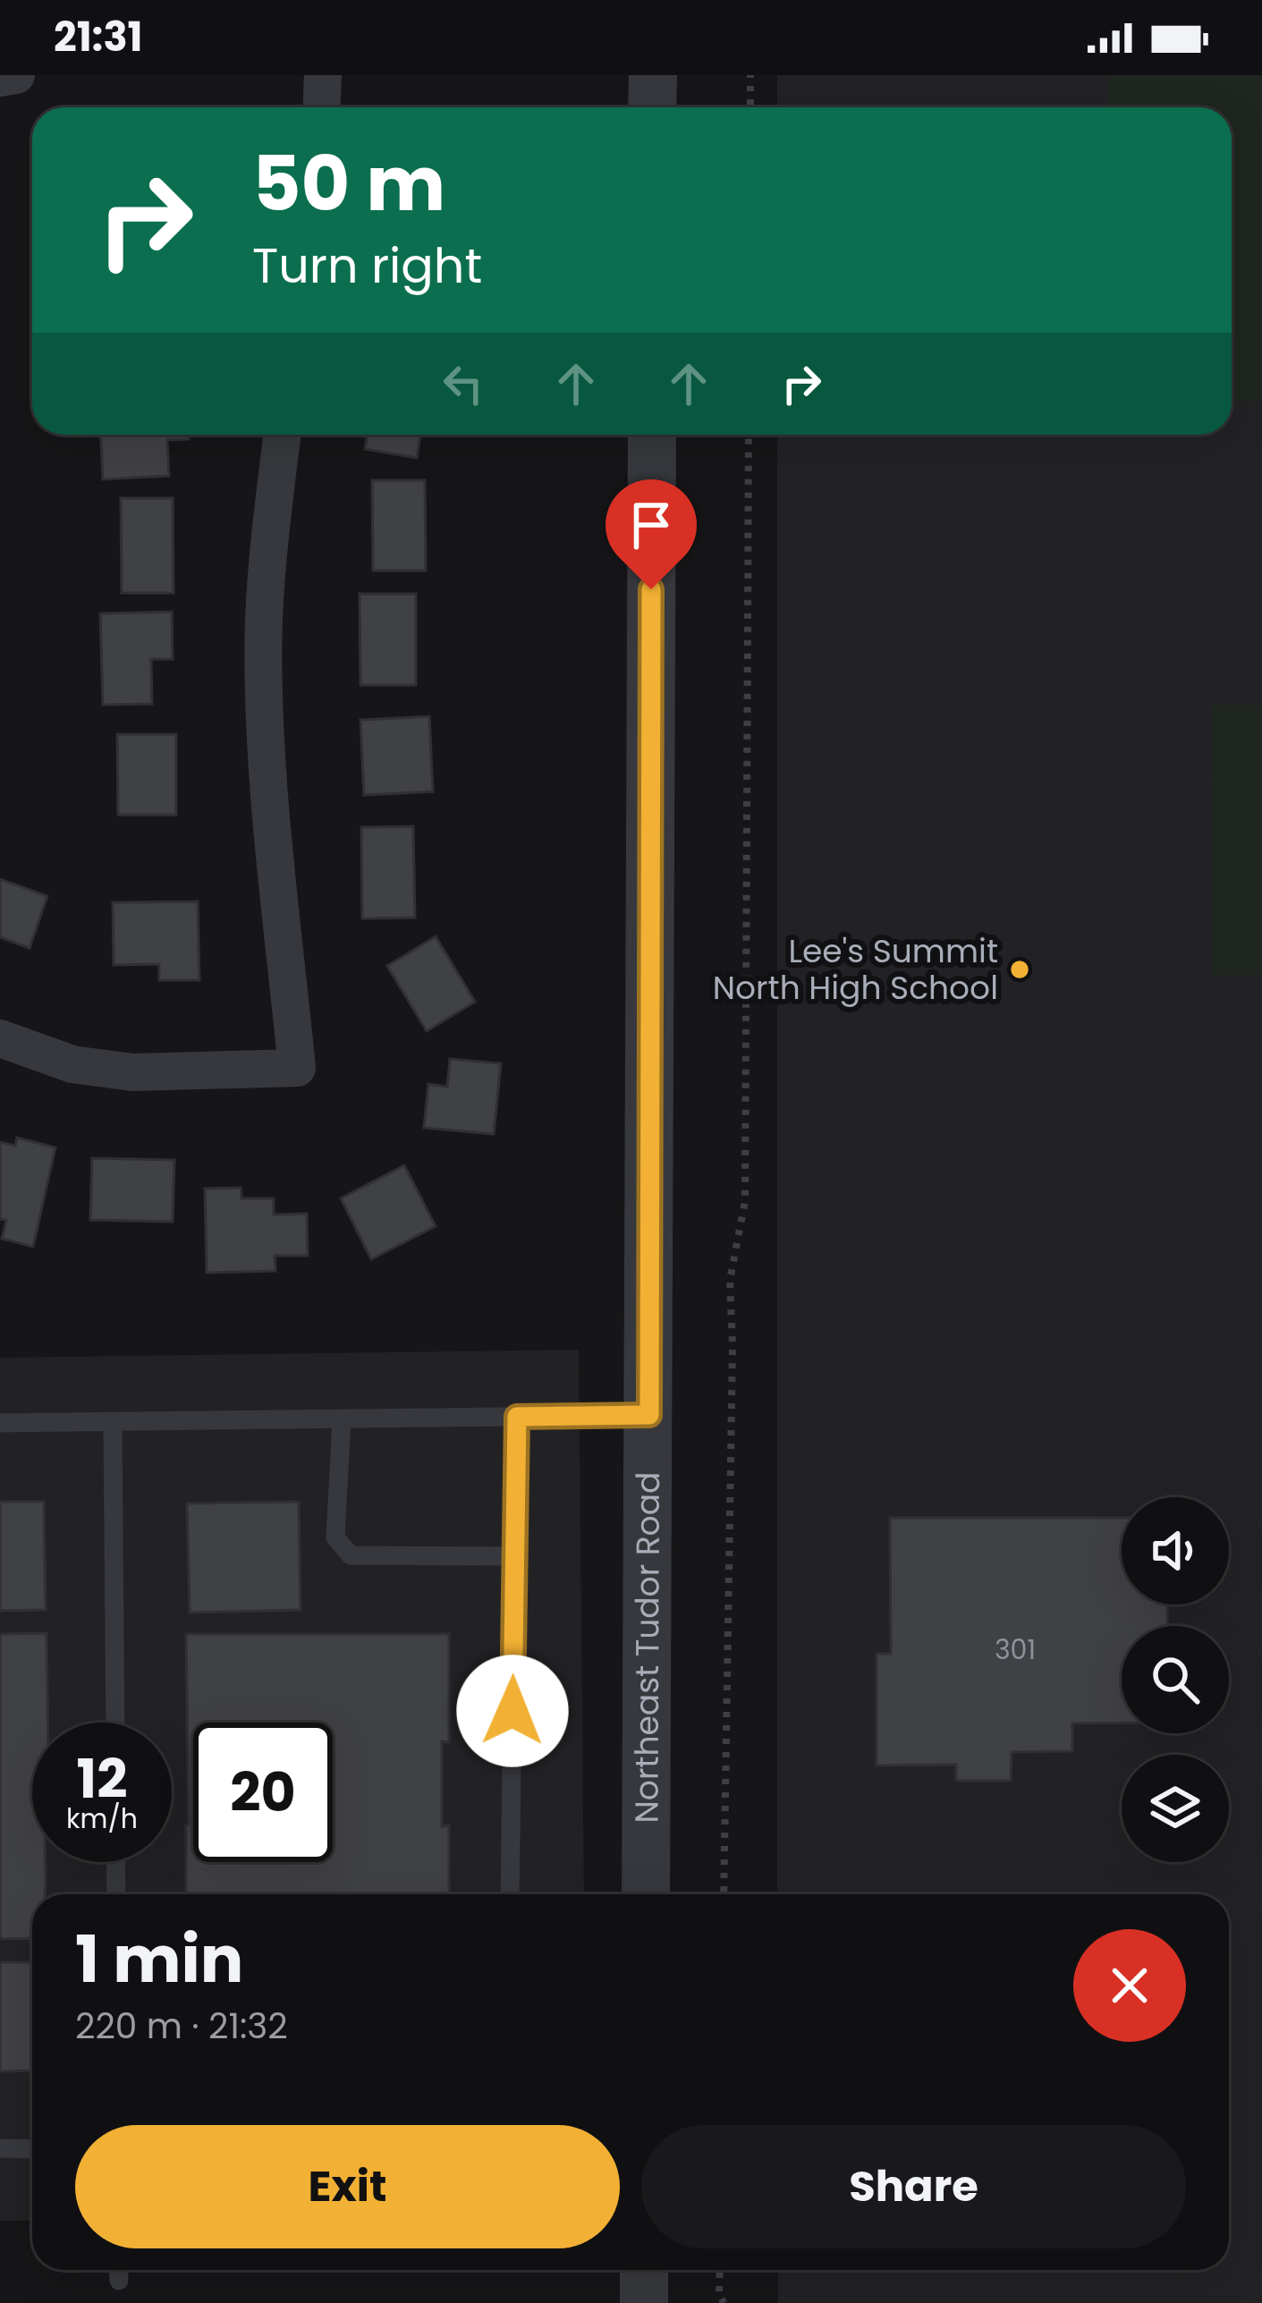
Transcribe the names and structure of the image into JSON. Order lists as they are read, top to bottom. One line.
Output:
{"streets":{"street":["Northeast Tudor Road"]},"places":["Lee's Summit North High School"],"house_numbers":["301"],"page":{"status":"21:31","turn":["50 m","Turn right"],"speed":"12 km/h","limit":"20","heading":["1 min","220 m · 21:32"],"buttons":["Exit","Share"]}}
